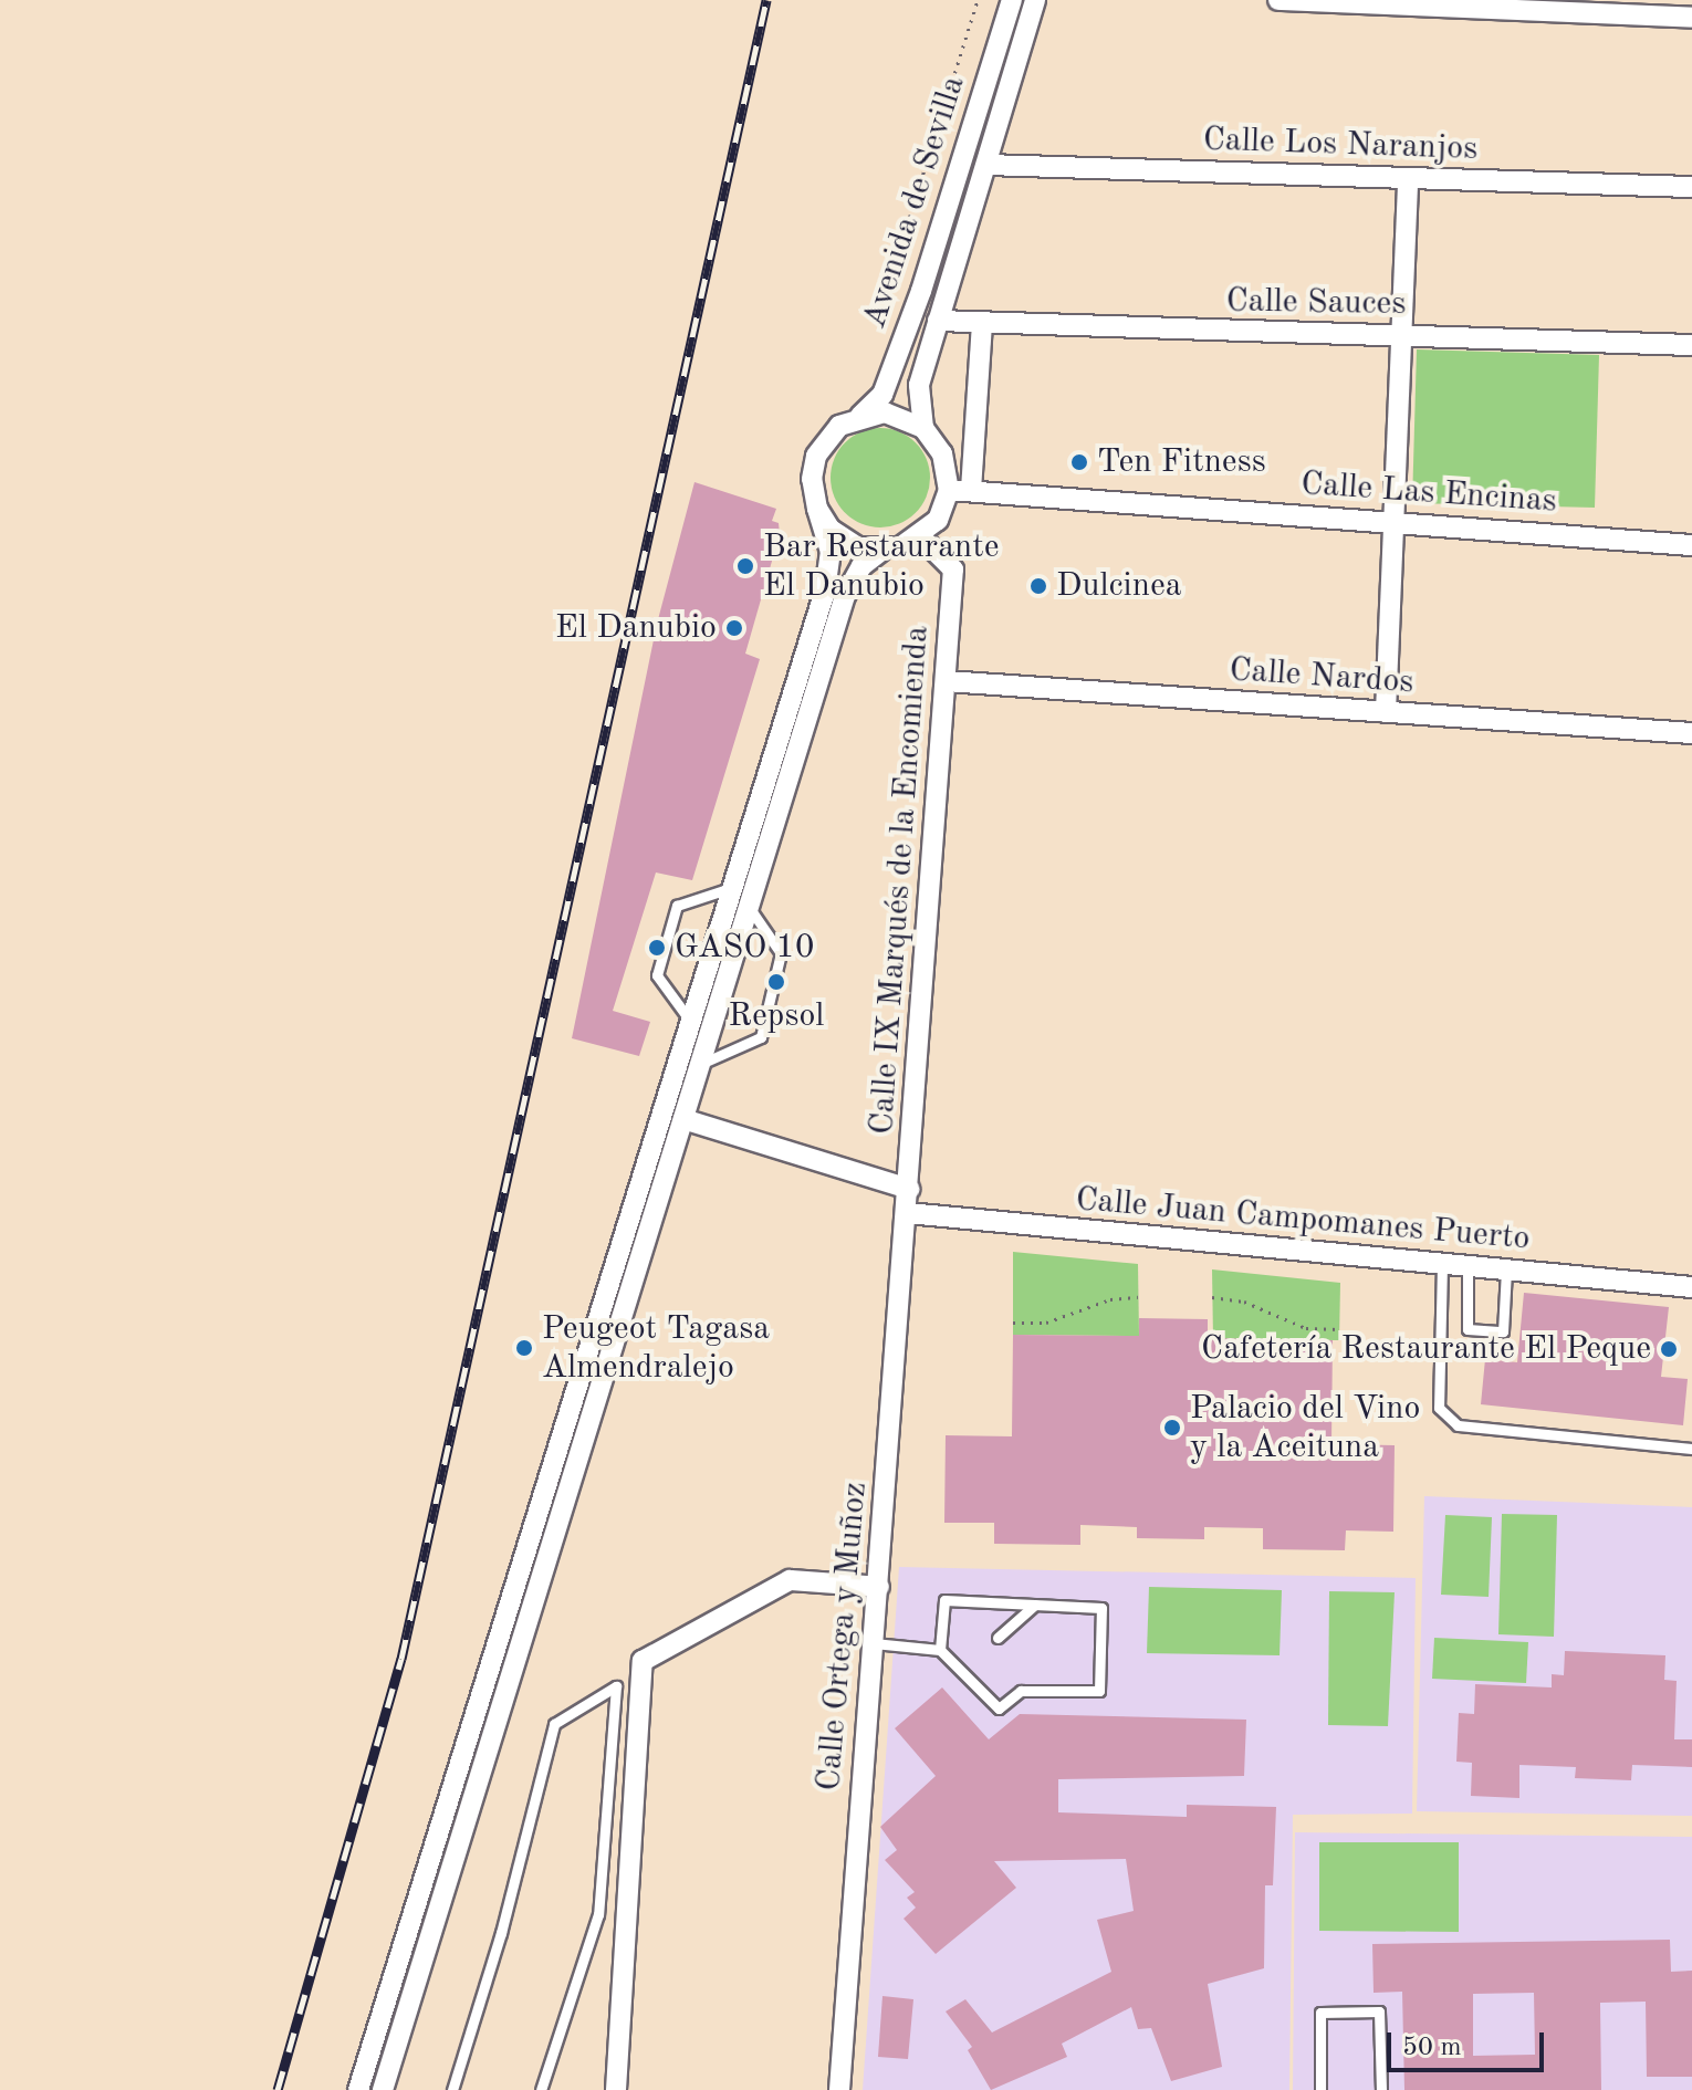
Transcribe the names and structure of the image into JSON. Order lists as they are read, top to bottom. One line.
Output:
{"streets":{"street":["Calle Los Naranjos","Avenida de Sevilla","Calle Sauces","Calle Las Encinas","Calle Nardos","Calle IX Marqués de la Encomienda","Calle Juan Campomanes Puerto","Calle Ortega y Muñoz"]},"crossings":[["Calle Los Naranjos","Avenida de Sevilla"],["Avenida de Sevilla","Calle Sauces"],["Avenida de Sevilla","Calle Las Encinas"],["Avenida de Sevilla","Calle IX Marqués de la Encomienda"],["Calle Las Encinas","Calle IX Marqués de la Encomienda"],["Calle Nardos","Calle IX Marqués de la Encomienda"],["Calle IX Marqués de la Encomienda","Calle Ortega y Muñoz"],["Calle Juan Campomanes Puerto","Calle Ortega y Muñoz"]],"places":["Ten Fitness","Bar Restaurante El Danubio","Dulcinea","El Danubio","GASO 10","Repsol","Peugeot Tagasa Almendralejo","Cafetería Restaurante El Peque","Palacio del Vino y la Aceituna"],"scale_bar":"50 m"}
